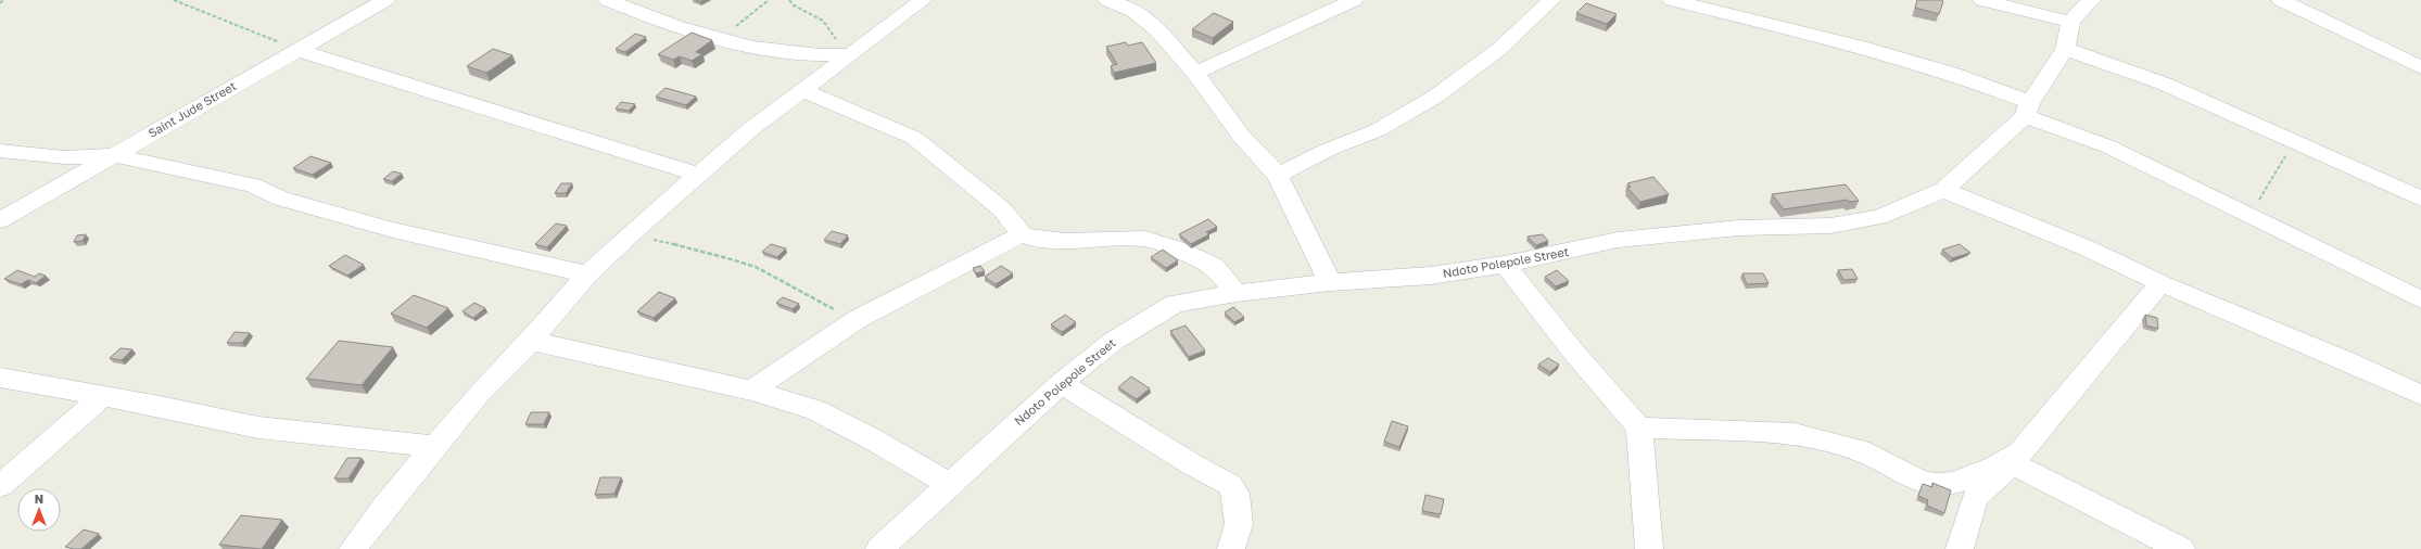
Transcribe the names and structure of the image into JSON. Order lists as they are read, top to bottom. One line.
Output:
{"streets":{"street":["Saint Jude Street","Ndoto Polepole Street"]},"north":"top"}
